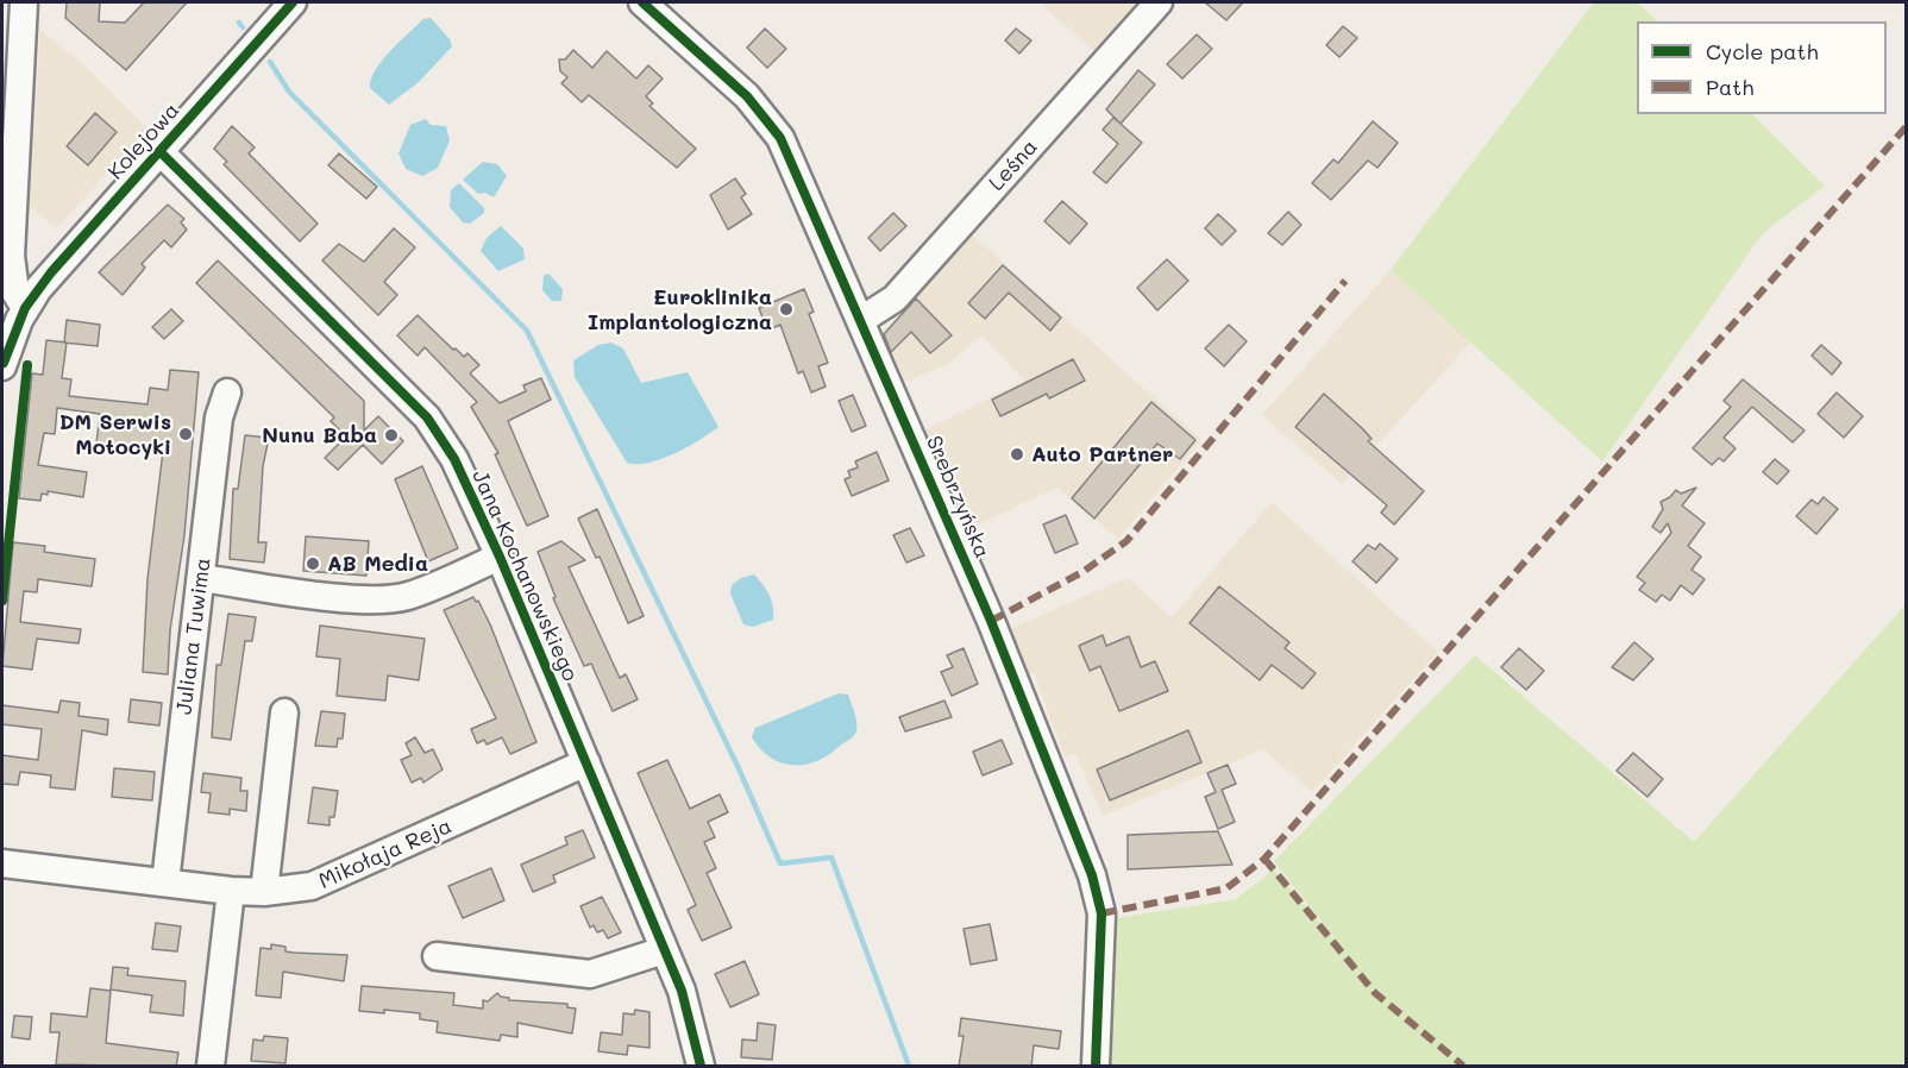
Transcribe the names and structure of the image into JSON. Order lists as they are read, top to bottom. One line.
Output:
{"streets":{"street":["Kolejowa","Leśna","Srebrzyńska","Jana Kochanowskiego","Juliana Tuwima","Mikołaja Reja"]},"crossings":[["Kolejowa","Jana Kochanowskiego"],["Leśna","Srebrzyńska"],["Jana Kochanowskiego","Mikołaja Reja"],["Juliana Tuwima","Mikołaja Reja"]],"places":["Euroklinika Implantologiczna","DM Serwis Motocyki","Nunu Baba","Auto Partner","AB Media"],"legend":["Cycle path","Path"]}
